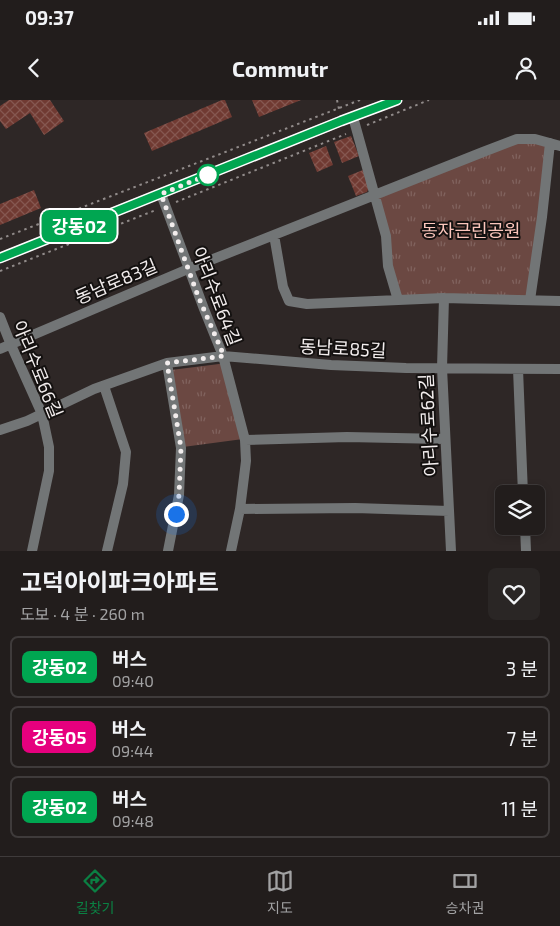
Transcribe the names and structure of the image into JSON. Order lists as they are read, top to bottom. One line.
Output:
{"streets":{"street":["동남로83길","아리수로64길","동남로85길","아리수로66길","아리수로62길"]},"crossings":[["동남로83길","아리수로64길"],["동남로83길","아리수로66길"],["아리수로64길","동남로85길"],["동남로85길","아리수로66길"],["동남로85길","아리수로62길"]],"parks":["동자근린공원"],"lines":["bus line 강동02"],"page":{"status":"09:37","header":"Commutr","on_map":"강동02","heading":["고덕아이파크아파트","도보 · 4 분 · 260 m"],"list":[{"mark":"강동02","name":"버스","note":"09:40","value":"3 분"},{"mark":"강동05","name":"버스","note":"09:44","value":"7 분"},{"mark":"강동02","name":"버스","note":"09:48","value":"11 분"}],"tabs":["길찾기","지도","승차권"]}}
